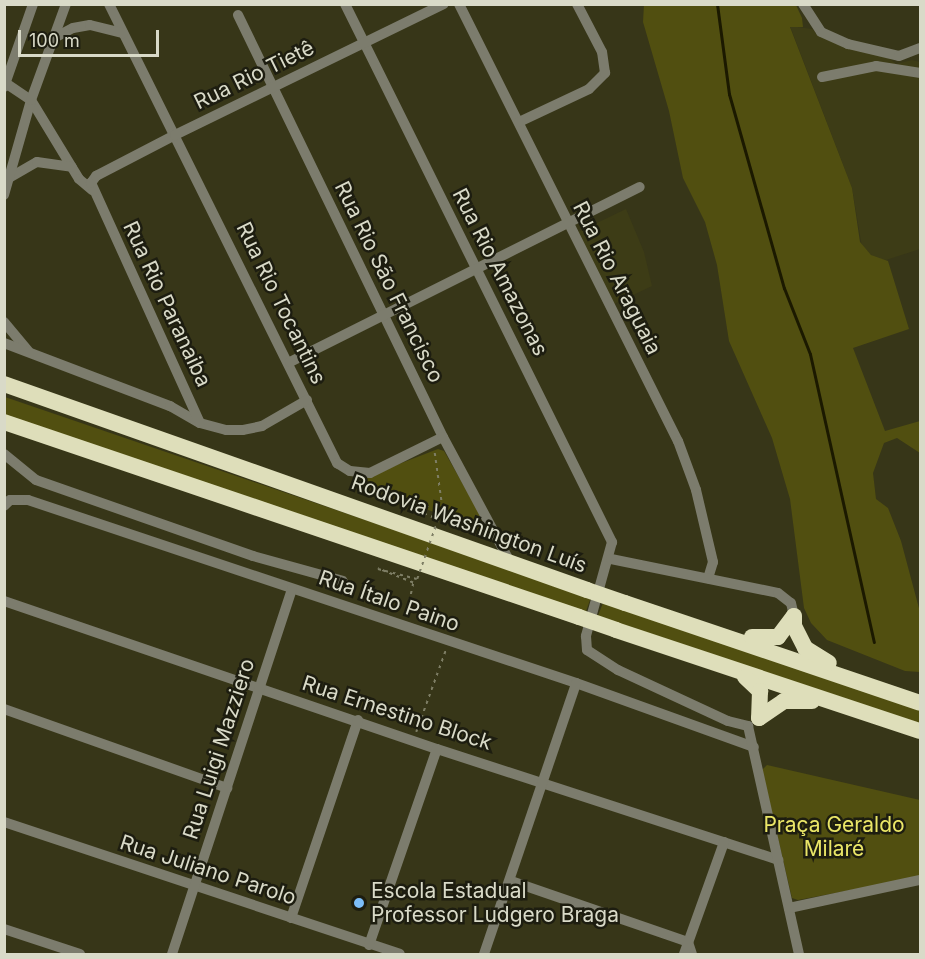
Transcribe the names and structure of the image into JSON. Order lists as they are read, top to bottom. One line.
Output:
{"streets":{"highway":["Rodovia Washington Luís"],"street":["Rua Rio Tietê","Rua Rio Amazonas","Rua Rio Araguaia","Rua Rio São Francisco","Rua Rio Tocantins","Rua Rio Paranaiba","Rua Ítalo Paino","Rua Ernestino Block","Rua Luigi Mazziero","Rua Juliano Parolo"]},"crossings":[["Rua Rio Tietê","Rua Rio Amazonas"],["Rua Rio Tietê","Rua Rio São Francisco"],["Rua Rio Tietê","Rua Rio Tocantins"],["Rua Rio Tietê","Rua Rio Paranaiba"],["Rua Rio São Francisco","Rua Rio Tocantins"],["Rua Rio São Francisco","Rodovia Washington Luís"],["Rua Ítalo Paino","Rua Luigi Mazziero"],["Rua Ernestino Block","Rua Luigi Mazziero"],["Rua Luigi Mazziero","Rua Juliano Parolo"]],"parks":["Praça Geraldo Milaré"],"places":["Escola Estadual Professor Ludgero Braga"],"scale_bar":"100 m"}
